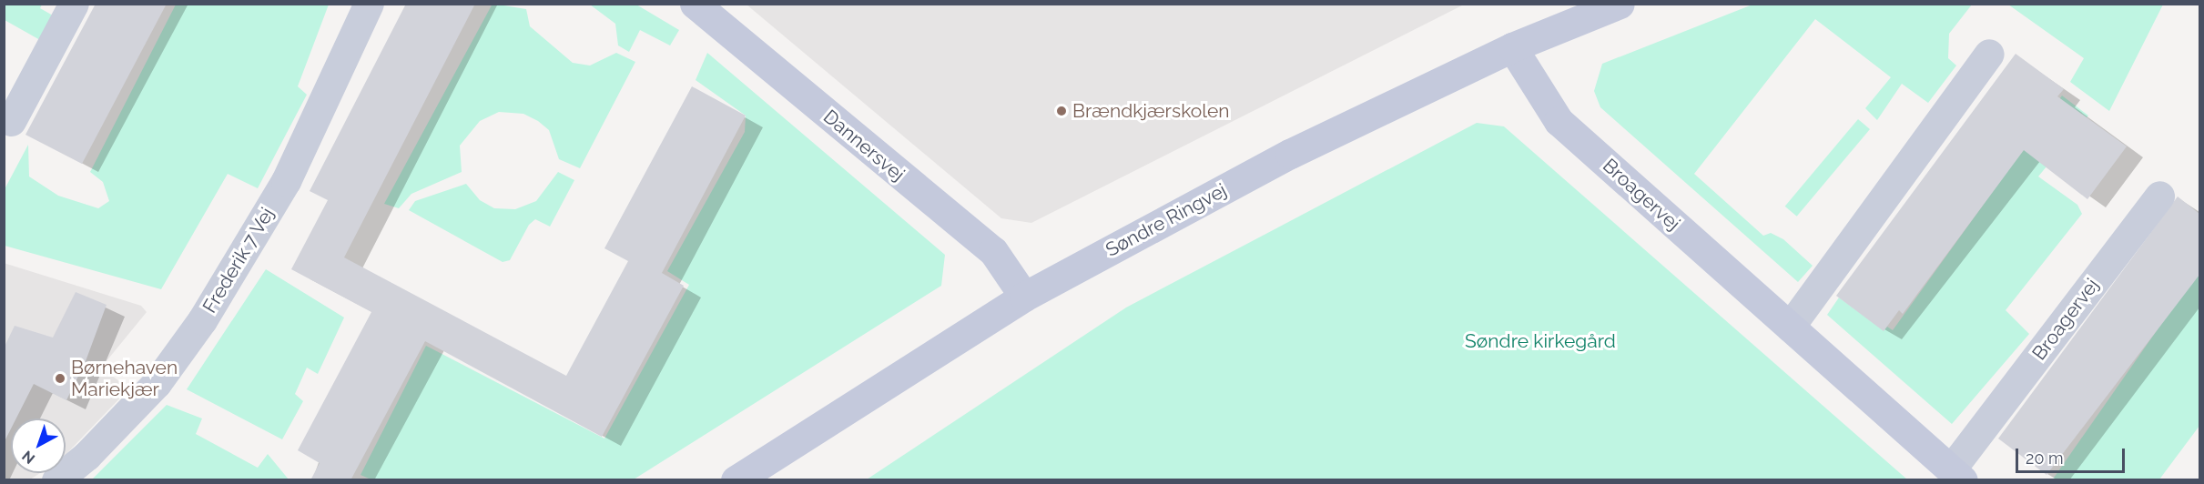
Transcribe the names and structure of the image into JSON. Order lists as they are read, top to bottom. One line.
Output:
{"streets":{"street":["Dannersvej","Broagervej","Søndre Ringvej","Frederik 7 Vej"]},"crossings":[["Dannersvej","Søndre Ringvej"],["Broagervej","Søndre Ringvej"]],"parks":["Søndre kirkegård"],"places":["Brændkjærskolen","Børnehaven Mariekjær"],"scale_bar":"20 m","north":"bottom left"}
